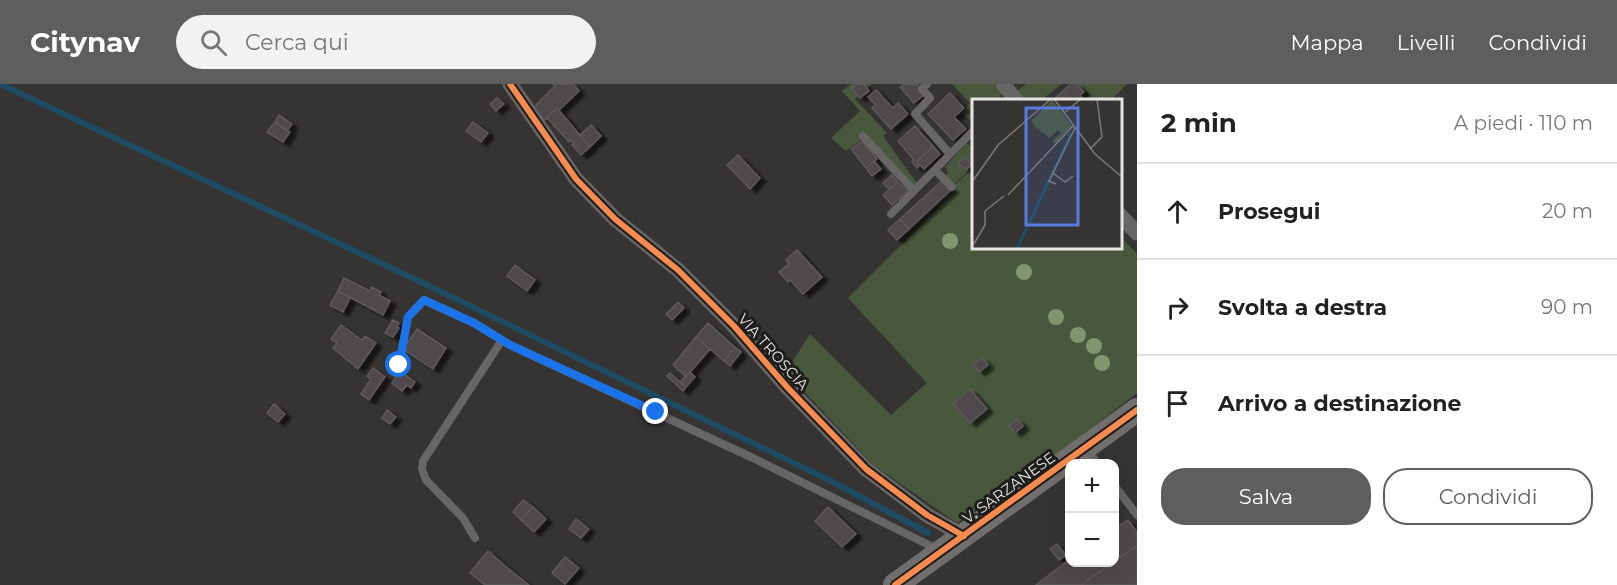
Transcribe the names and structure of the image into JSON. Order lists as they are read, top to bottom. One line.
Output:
{"streets":{"main road":["V. SARZANESE"],"street":["VIA TROSCIA"]},"crossings":[["VIA TROSCIA","V. SARZANESE"]],"page":{"header":"Citynav","search":"Cerca qui","nav":["Mappa","Livelli","Condividi"],"heading":["2 min","A piedi · 110 m"],"list":[["Prosegui","20 m"],["Svolta a destra","90 m"],"Arrivo a destinazione"],"buttons":["Salva","Condividi"],"map_buttons":["+","−"]}}
